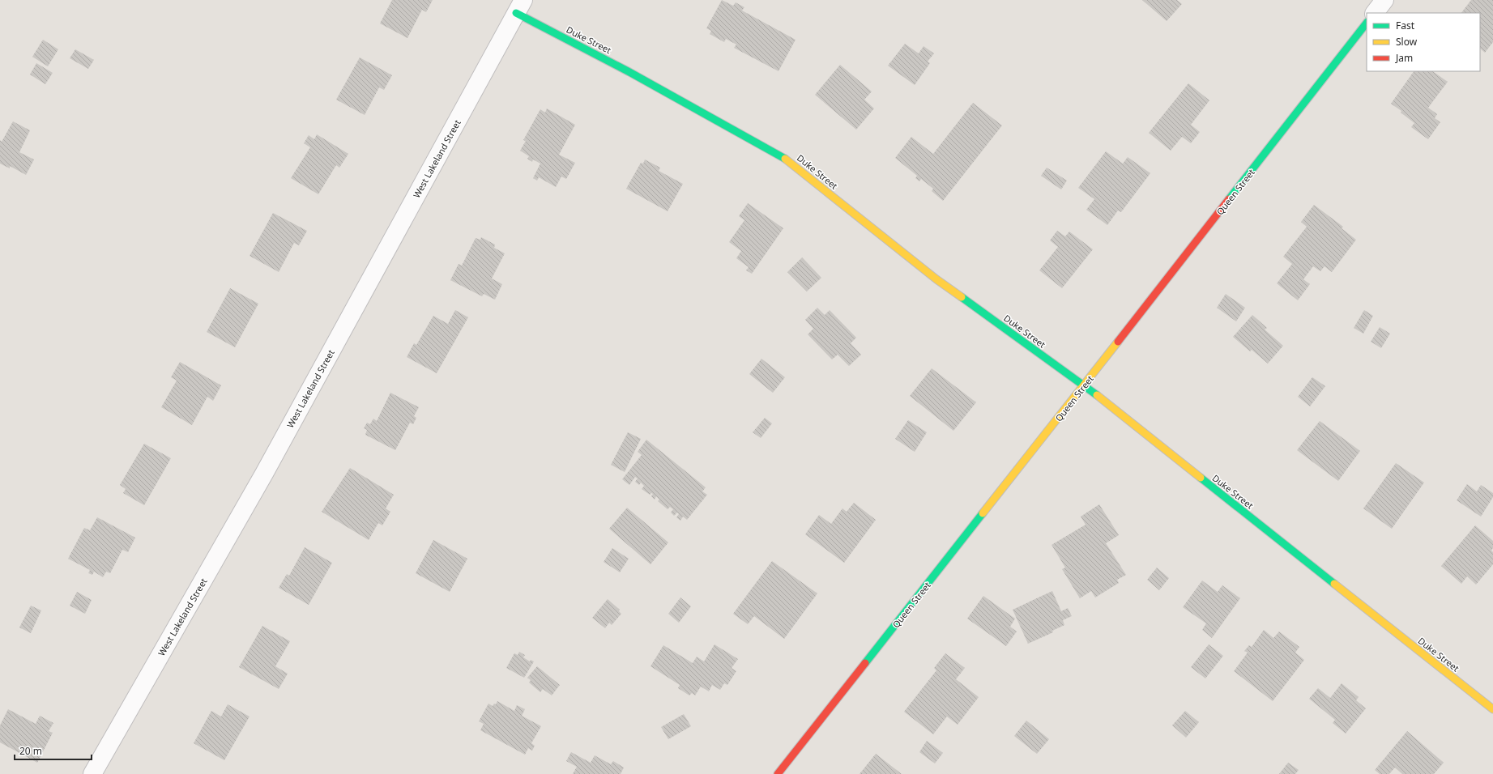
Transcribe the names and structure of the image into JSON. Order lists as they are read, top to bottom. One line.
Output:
{"streets":{"street":["Duke Street","West Lakeland Street","Queen Street"]},"crossings":[["Duke Street","West Lakeland Street"],["Duke Street","Queen Street"]],"legend":["Fast","Slow","Jam"],"scale_bar":"20 m"}
